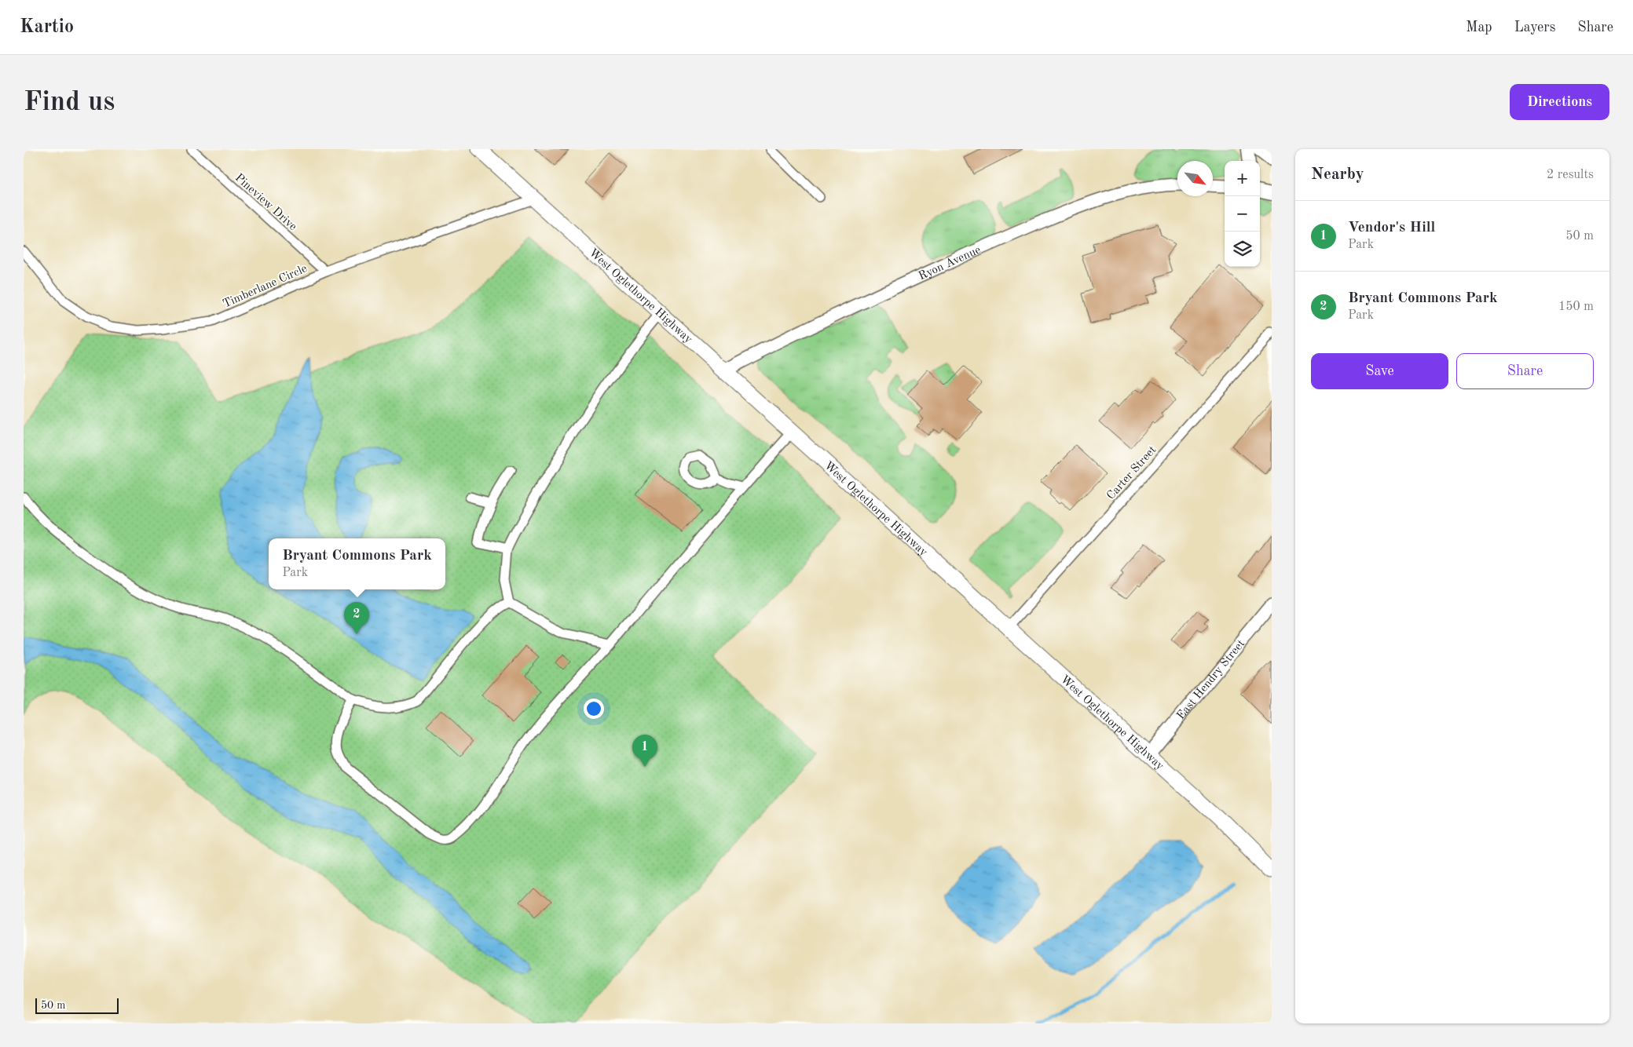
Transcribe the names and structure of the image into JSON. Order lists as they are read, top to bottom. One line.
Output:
{"streets":{"highway":["West Oglethorpe Highway"],"street":["Pineview Drive","Ryon Avenue","Timberlane Circle","Carter Street","East Hendry Street"]},"crossings":[["Pineview Drive","Timberlane Circle"],["Ryon Avenue","West Oglethorpe Highway"],["Timberlane Circle","West Oglethorpe Highway"],["West Oglethorpe Highway","Carter Street"],["West Oglethorpe Highway","East Hendry Street"]],"scale_bar":"50 m","north":"bottom right","page":{"header":"Kartio","nav":["Map","Layers","Share"],"buttons":["Directions",["Save","Share"]],"title":"Find us","heading":["Nearby","2 results"],"map_buttons":["+","−"],"list":[{"mark":"1","name":"Vendor's Hill","note":"Park","value":"50 m"},{"mark":"2","name":"Bryant Commons Park","note":"Park","value":"150 m"}],"popup":["Bryant Commons Park","Park"],"pins":["2","1"],"scale":"50 m"}}
